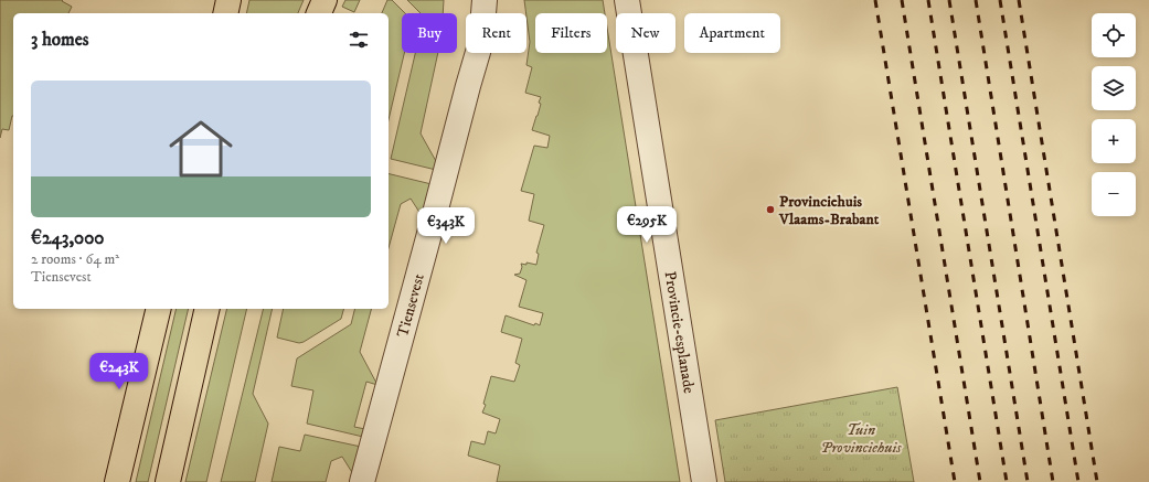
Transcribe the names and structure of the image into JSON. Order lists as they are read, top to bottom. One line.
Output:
{"streets":{"street":["Tiensevest","Provincie-esplanade"]},"parks":["Tuin Provinciehuis"],"places":["Provinciehuis Vlaams-Brabant"],"page":{"map_buttons":["+","−"],"chip":["Buy","Rent","Filters","New","Apartment"],"heading":"3 homes","list":[{"name":"€243,000","note":"2 rooms · 64 m² · Tiensevest"}],"price":["€295K","€343K","€243K"]}}
